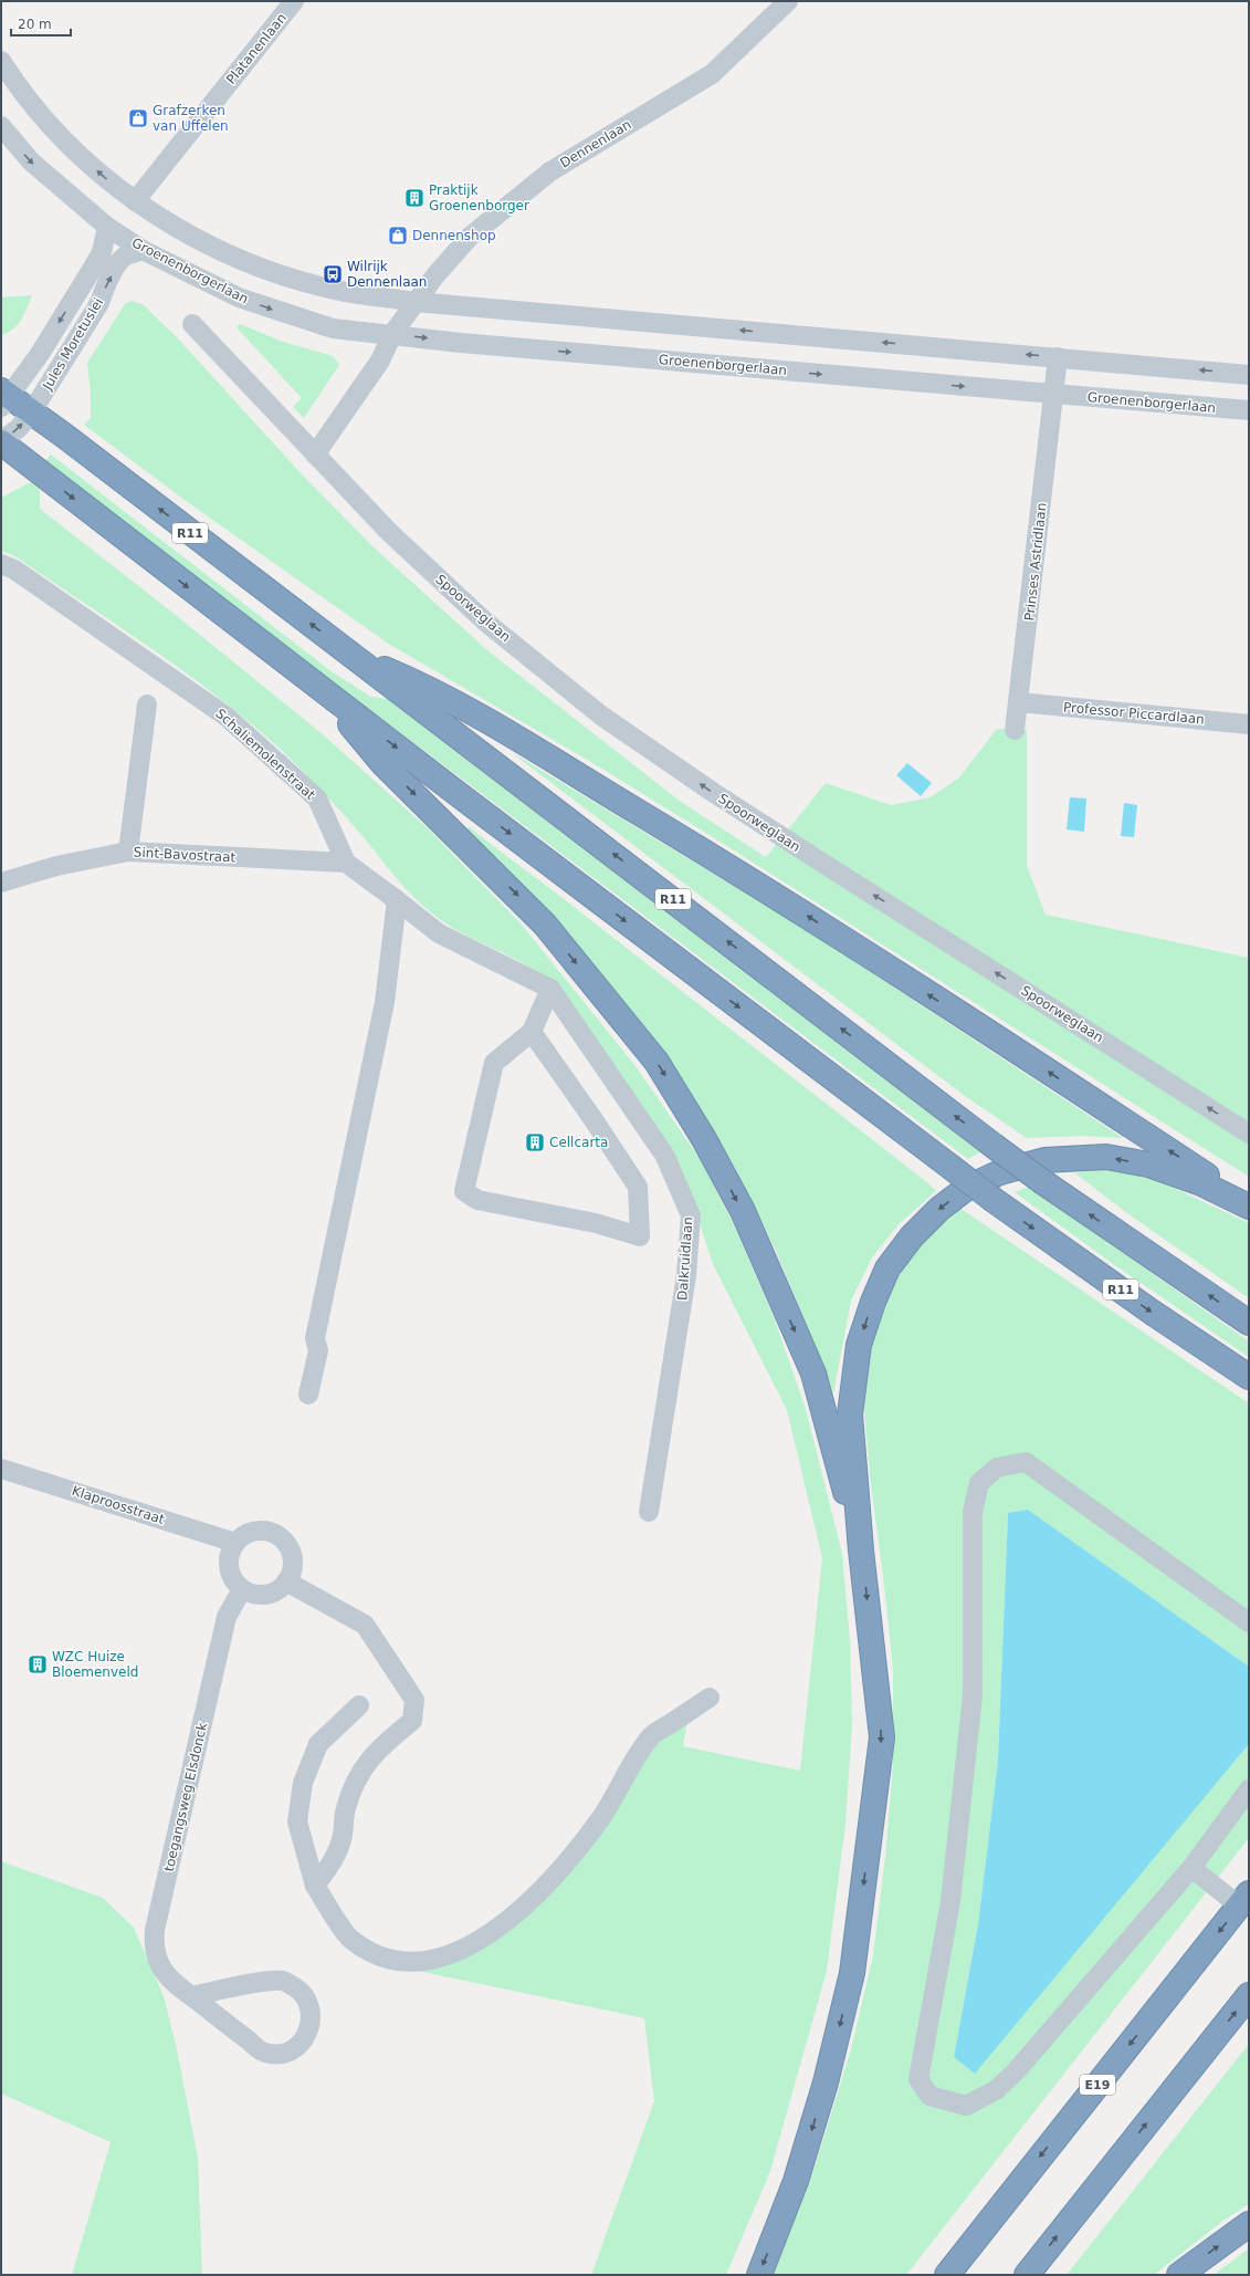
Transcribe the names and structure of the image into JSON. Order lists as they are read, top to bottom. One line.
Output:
{"streets":{"highway":["R11","E19"],"street":["Platanenlaan","Dennenlaan","Groenenborgerlaan","Jules Moretuslei","Prinses Astridlaan","Spoorweglaan","Professor Piccardlaan","Schaliemolenstraat","Sint-Bavostraat","Dalkruidlaan","Klaproosstraat","toegangsweg Elsdonck"]},"crossings":[["Groenenborgerlaan","Jules Moretuslei"],["Groenenborgerlaan","Prinses Astridlaan"],["Jules Moretuslei","R11"],["Prinses Astridlaan","Professor Piccardlaan"],["Schaliemolenstraat","Sint-Bavostraat"],["Klaproosstraat","toegangsweg Elsdonck"]],"one_way":["Spoorweglaan"],"places":{"shop":["Grafzerken van Uffelen","Dennenshop"],"building":["Praktijk Groenenborger","Cellcarta","WZC Huize Bloemenveld"],"bus stop":["Wilrijk Dennenlaan"]},"scale_bar":"20 m"}
